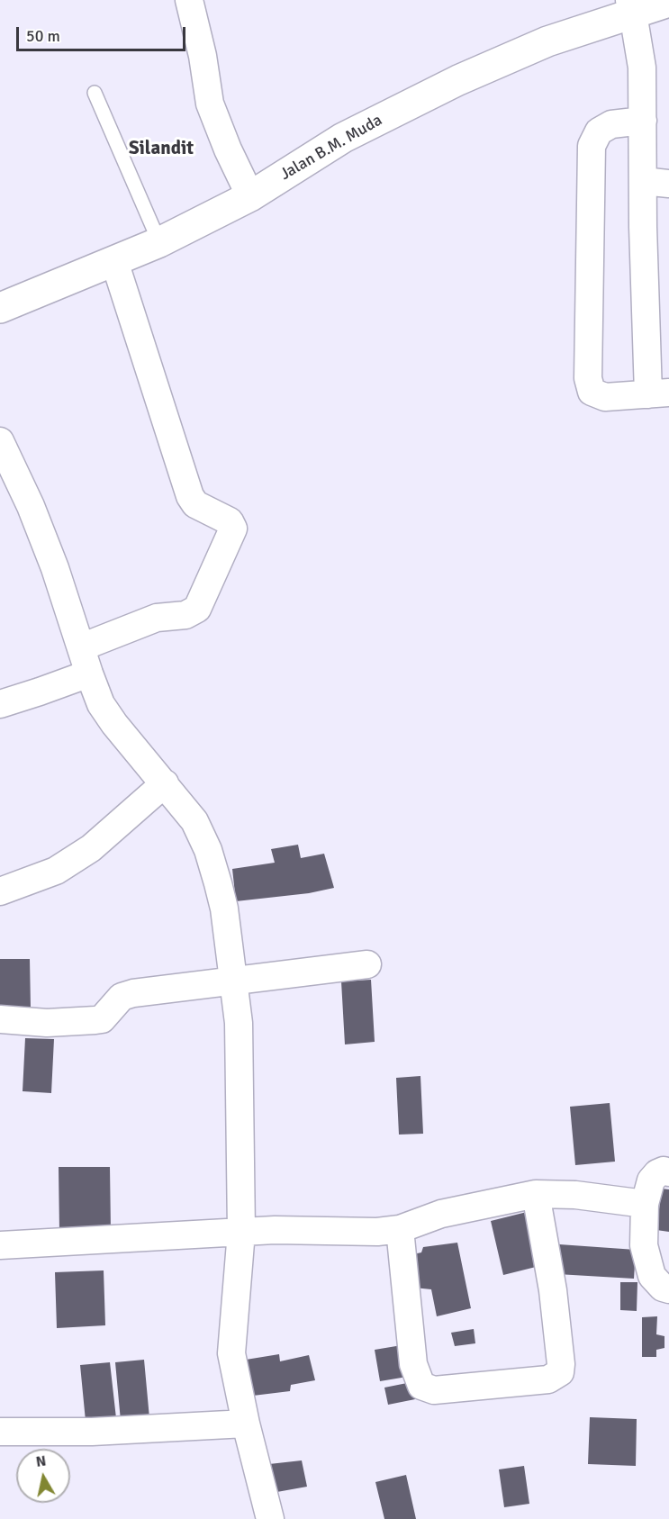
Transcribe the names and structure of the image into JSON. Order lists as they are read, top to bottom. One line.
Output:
{"streets":{"street":["Jalan B.M. Muda"]},"districts":["Silandit"],"scale_bar":"50 m","north":"top"}
